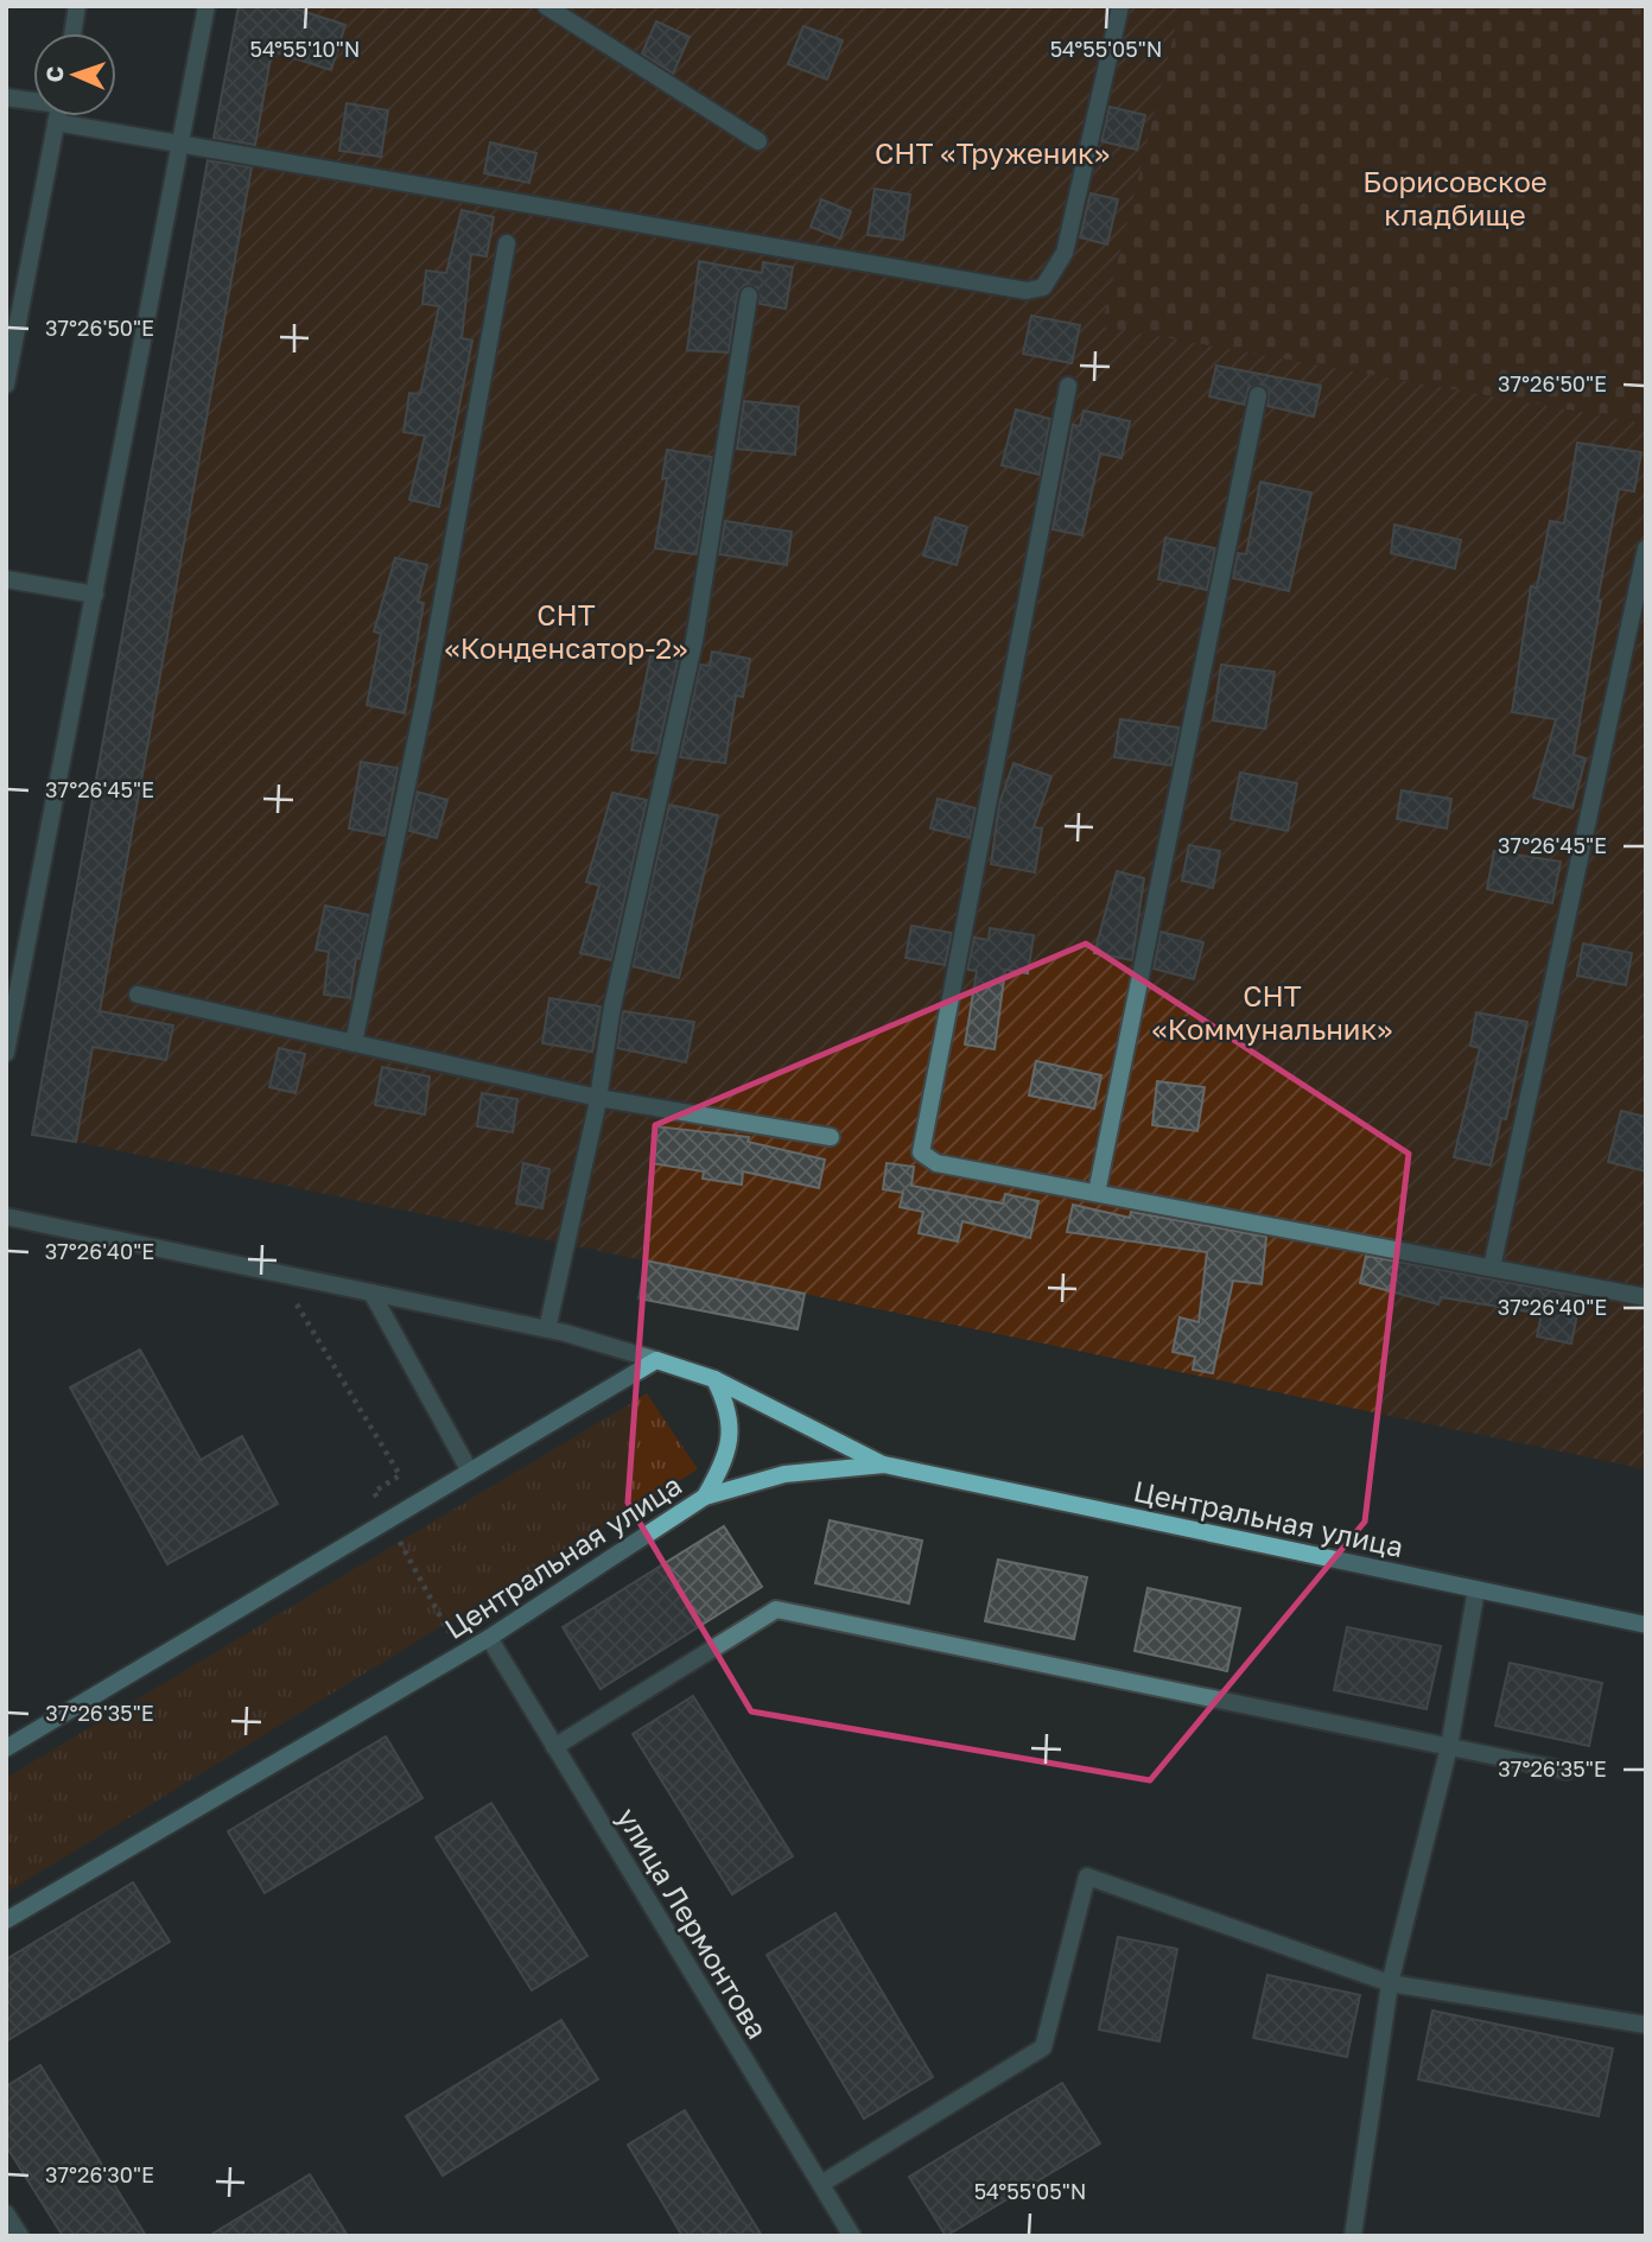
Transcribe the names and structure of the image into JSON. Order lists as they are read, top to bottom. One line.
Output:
{"streets":{"street":["Центральная улица","улица Лермонтова"]},"crossings":[["Центральная улица","улица Лермонтова"]],"parks":["СНТ «Труженик»","Борисовское кладбище","СНТ «Конденсатор-2»","СНТ «Коммунальник»"],"north":"left","coordinates":["54°55'10\"N","54°55'05\"N","37°26'50\"E","37°26'45\"E","37°26'40\"E","37°26'35\"E","37°26'30\"E"]}
